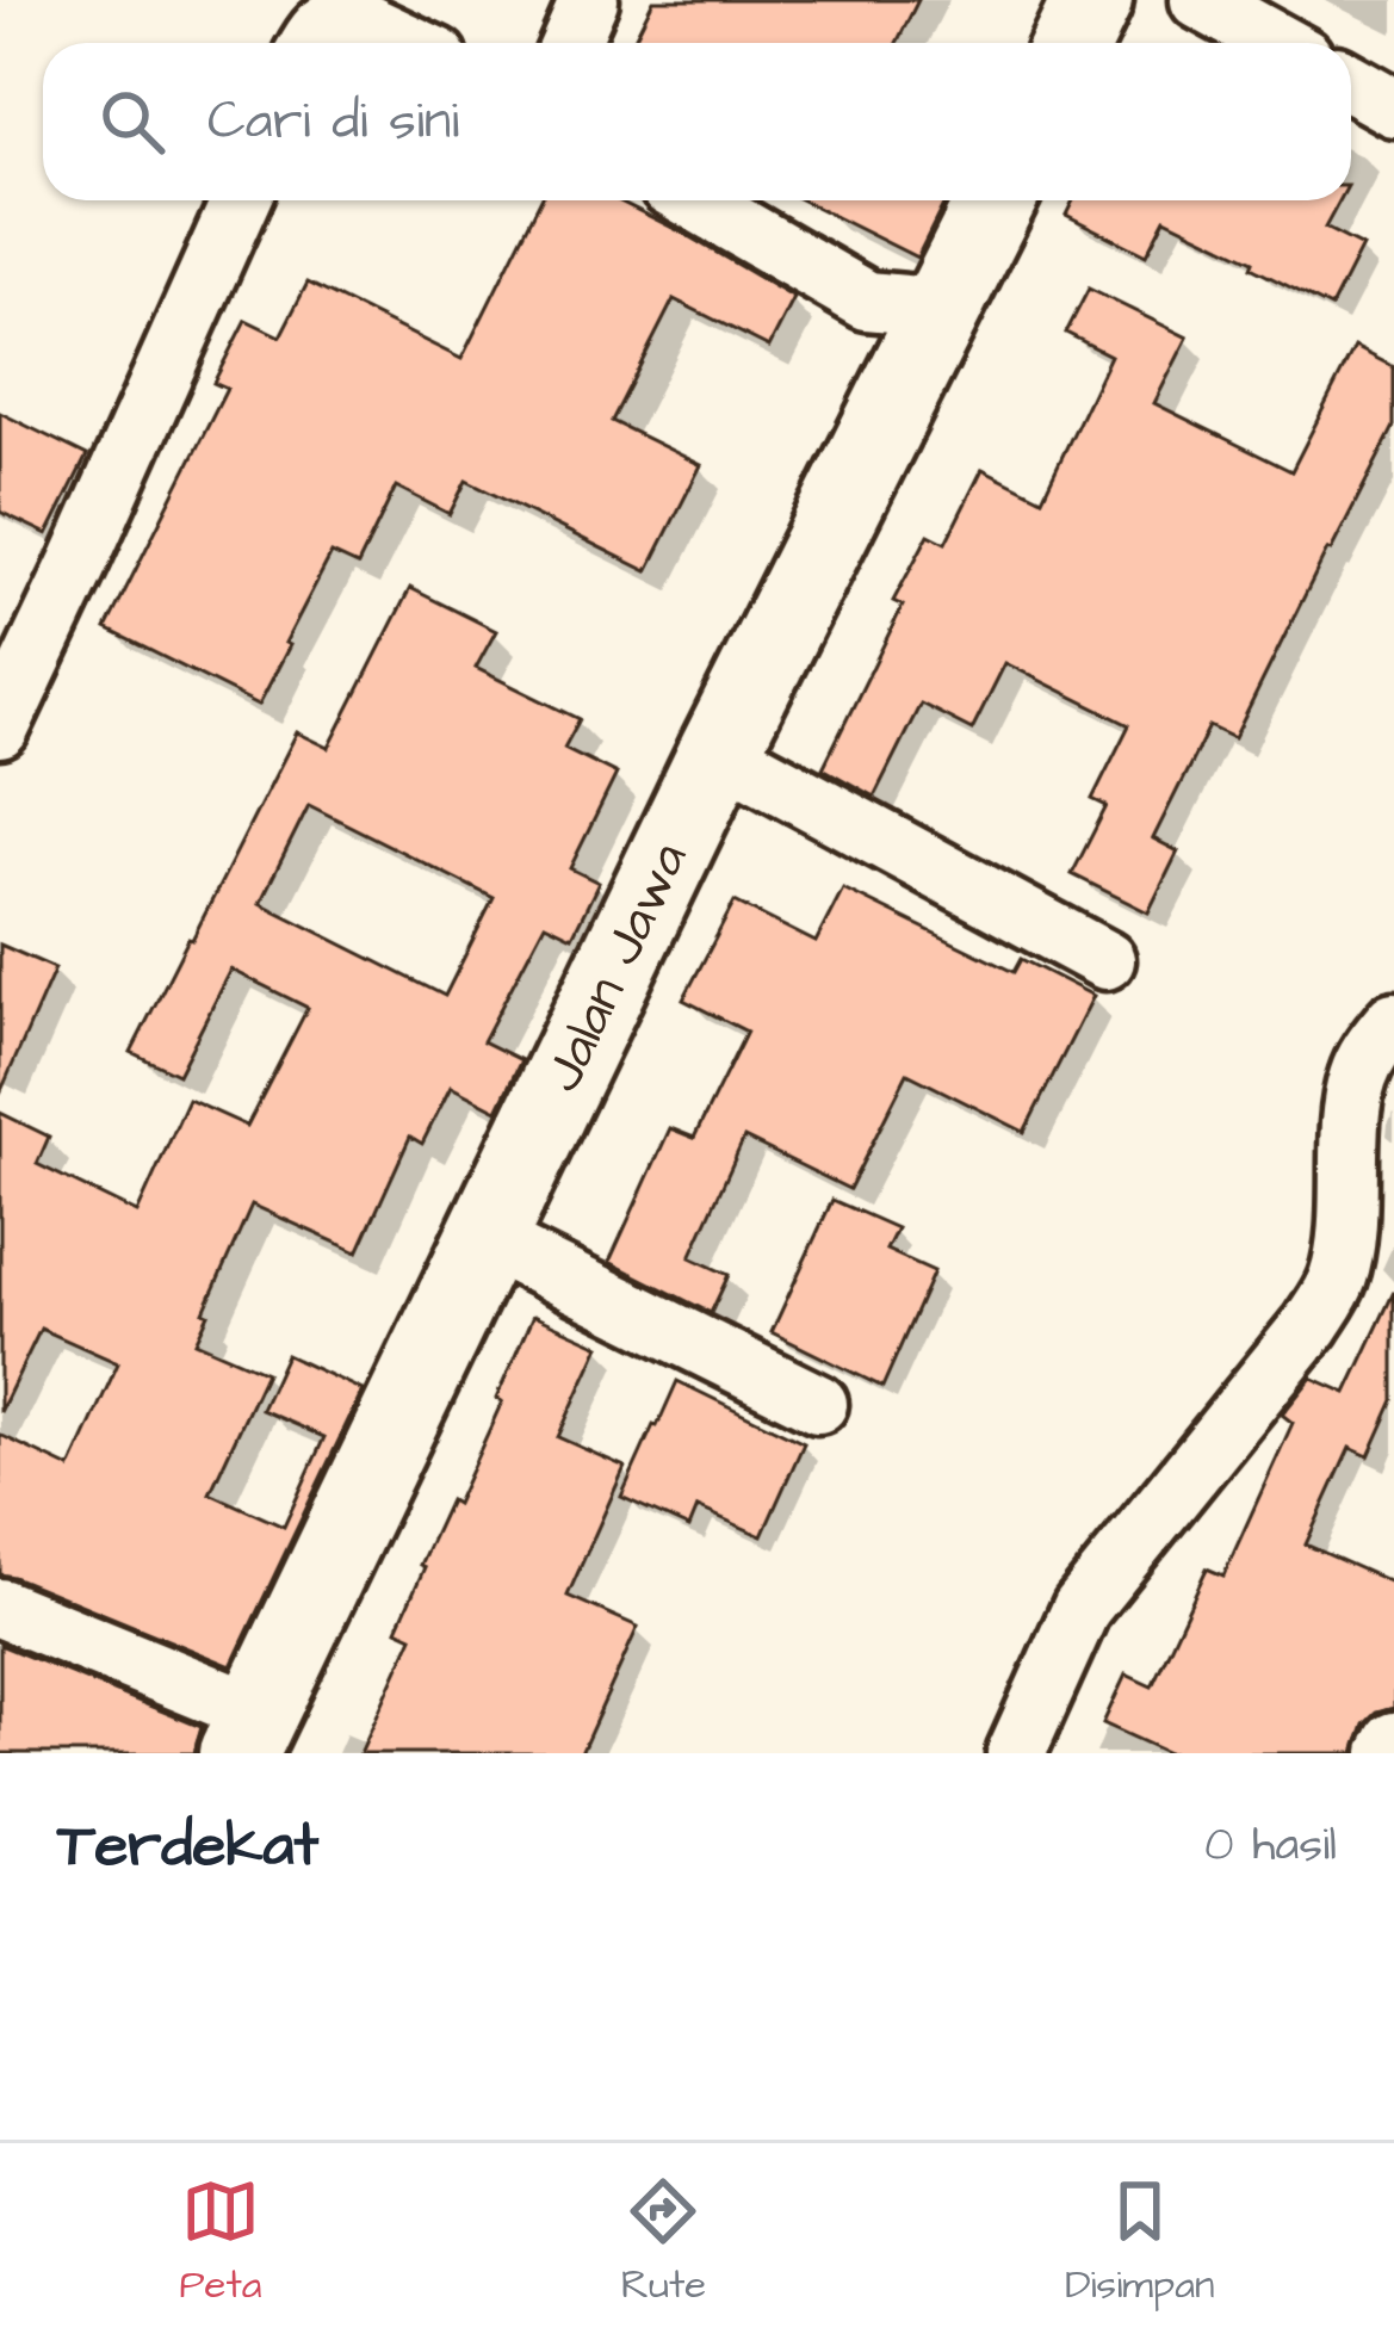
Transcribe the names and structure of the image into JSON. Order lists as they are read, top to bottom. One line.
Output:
{"streets":{"street":["Jalan Jawa"]},"page":{"search":"Cari di sini","heading":["Terdekat","0 hasil"],"nav":["Peta","Rute","Disimpan"]}}
